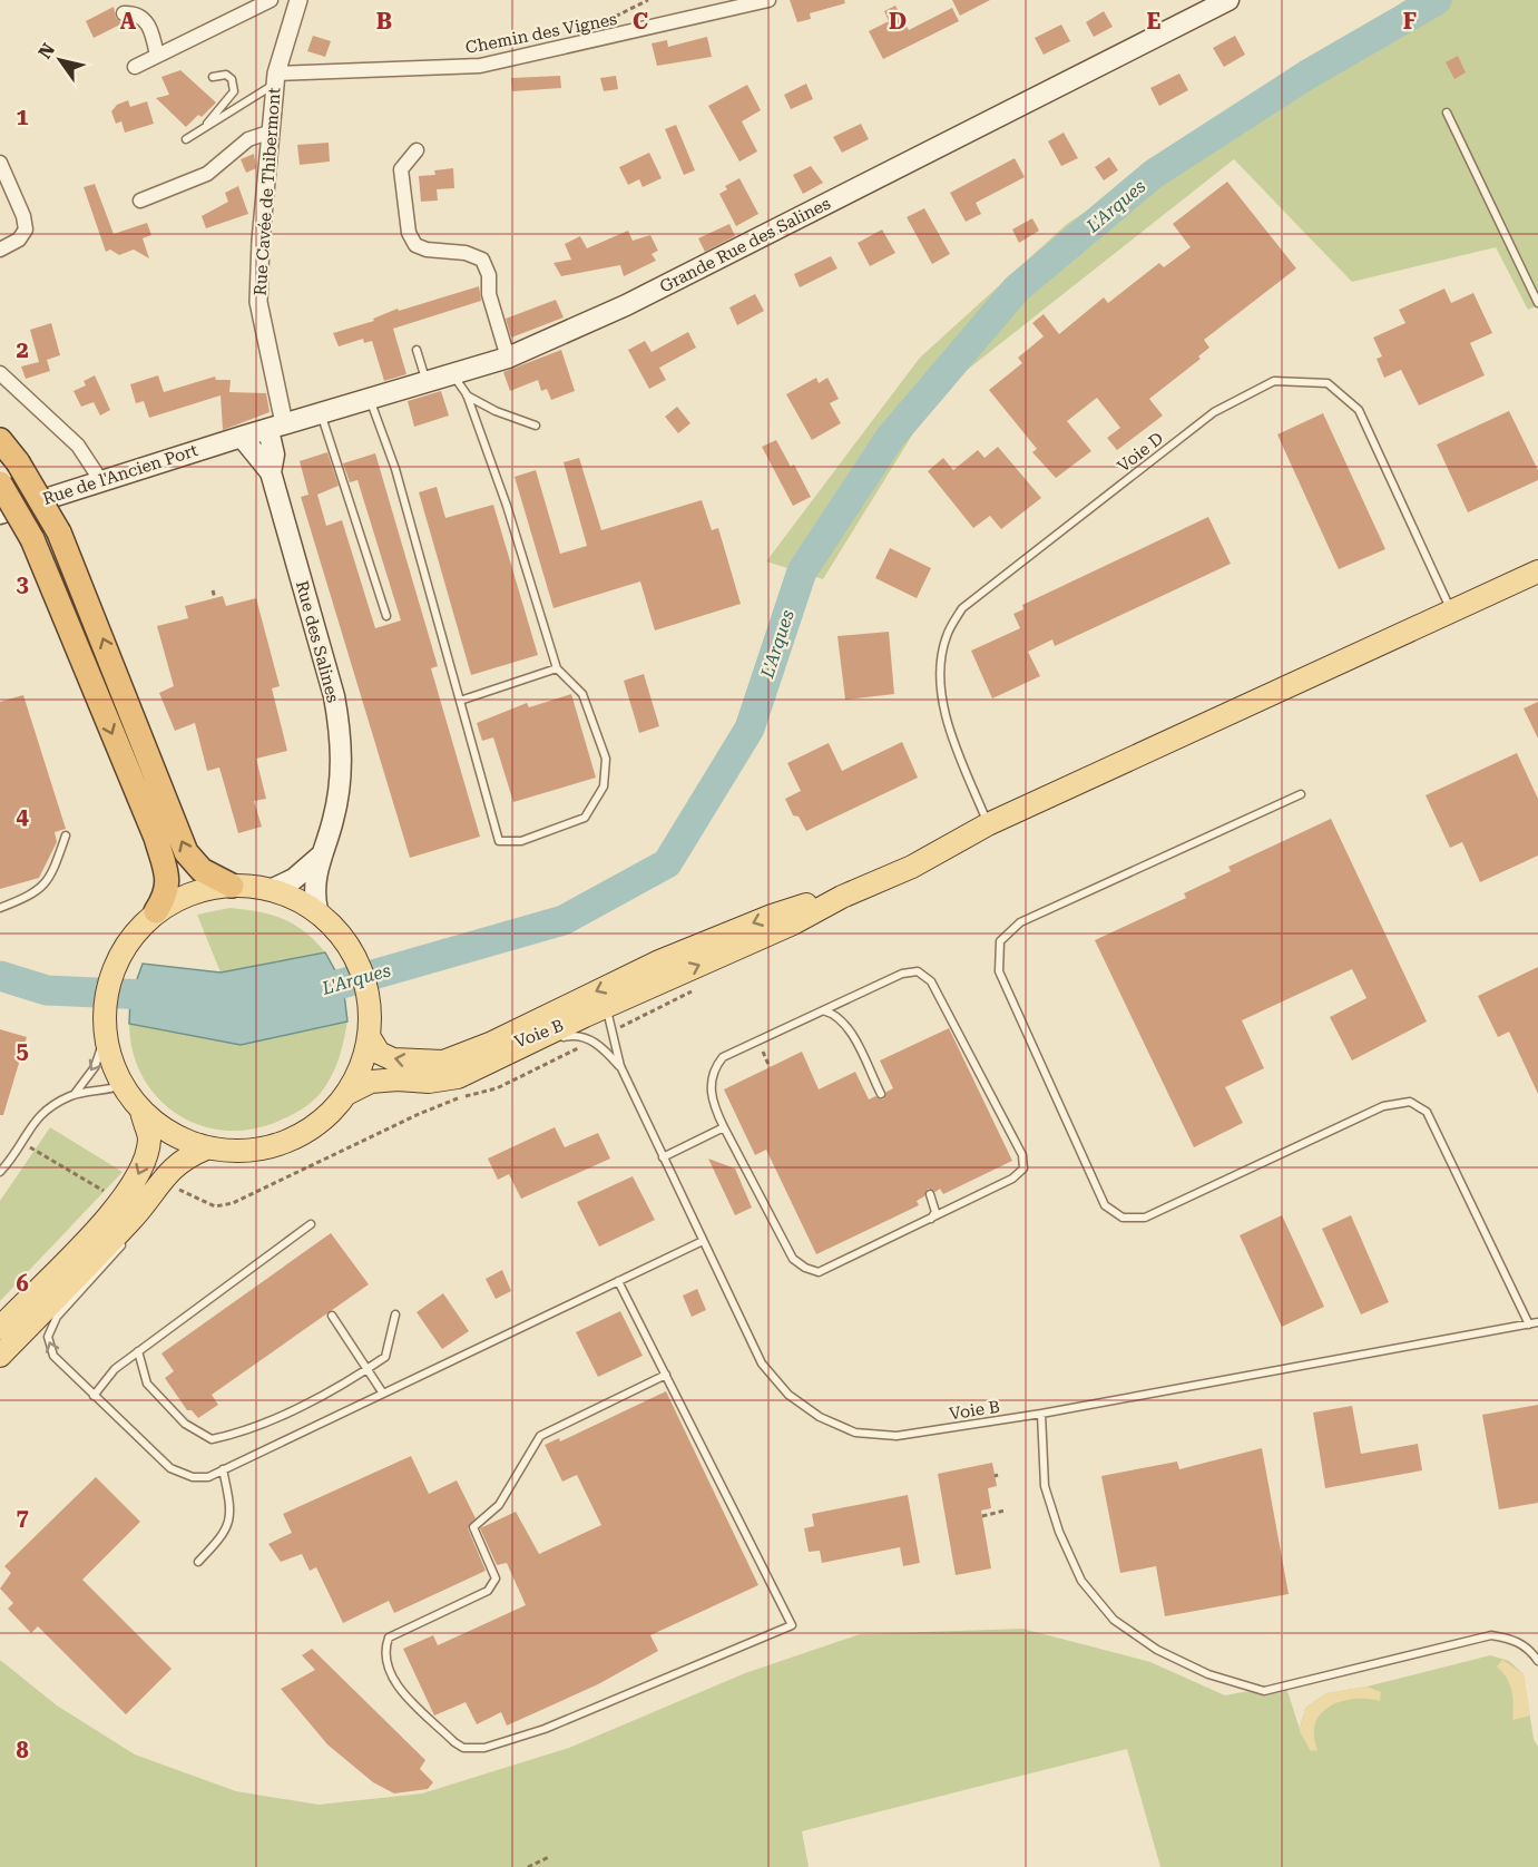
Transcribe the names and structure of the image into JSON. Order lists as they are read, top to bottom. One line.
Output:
{"streets":{"main road":["Grande Rue des Salines","Rue de l'Ancien Port","Rue des Salines"],"street":["Chemin des Vignes","Rue Cavée de Thibermont"],"lane":["Voie D","Voie B"]},"crossings":[["Chemin des Vignes","Rue Cavée de Thibermont"],["Rue Cavée de Thibermont","Grande Rue des Salines"],["Grande Rue des Salines","Rue de l'Ancien Port"],["Grande Rue des Salines","Rue des Salines"],["Rue de l'Ancien Port","Rue des Salines"]],"water":["L'Arques"],"north":"top left","grid":{"columns":["A","B","C","D","E","F"],"rows":["1","2","3","4","5","6","7","8"]}}
